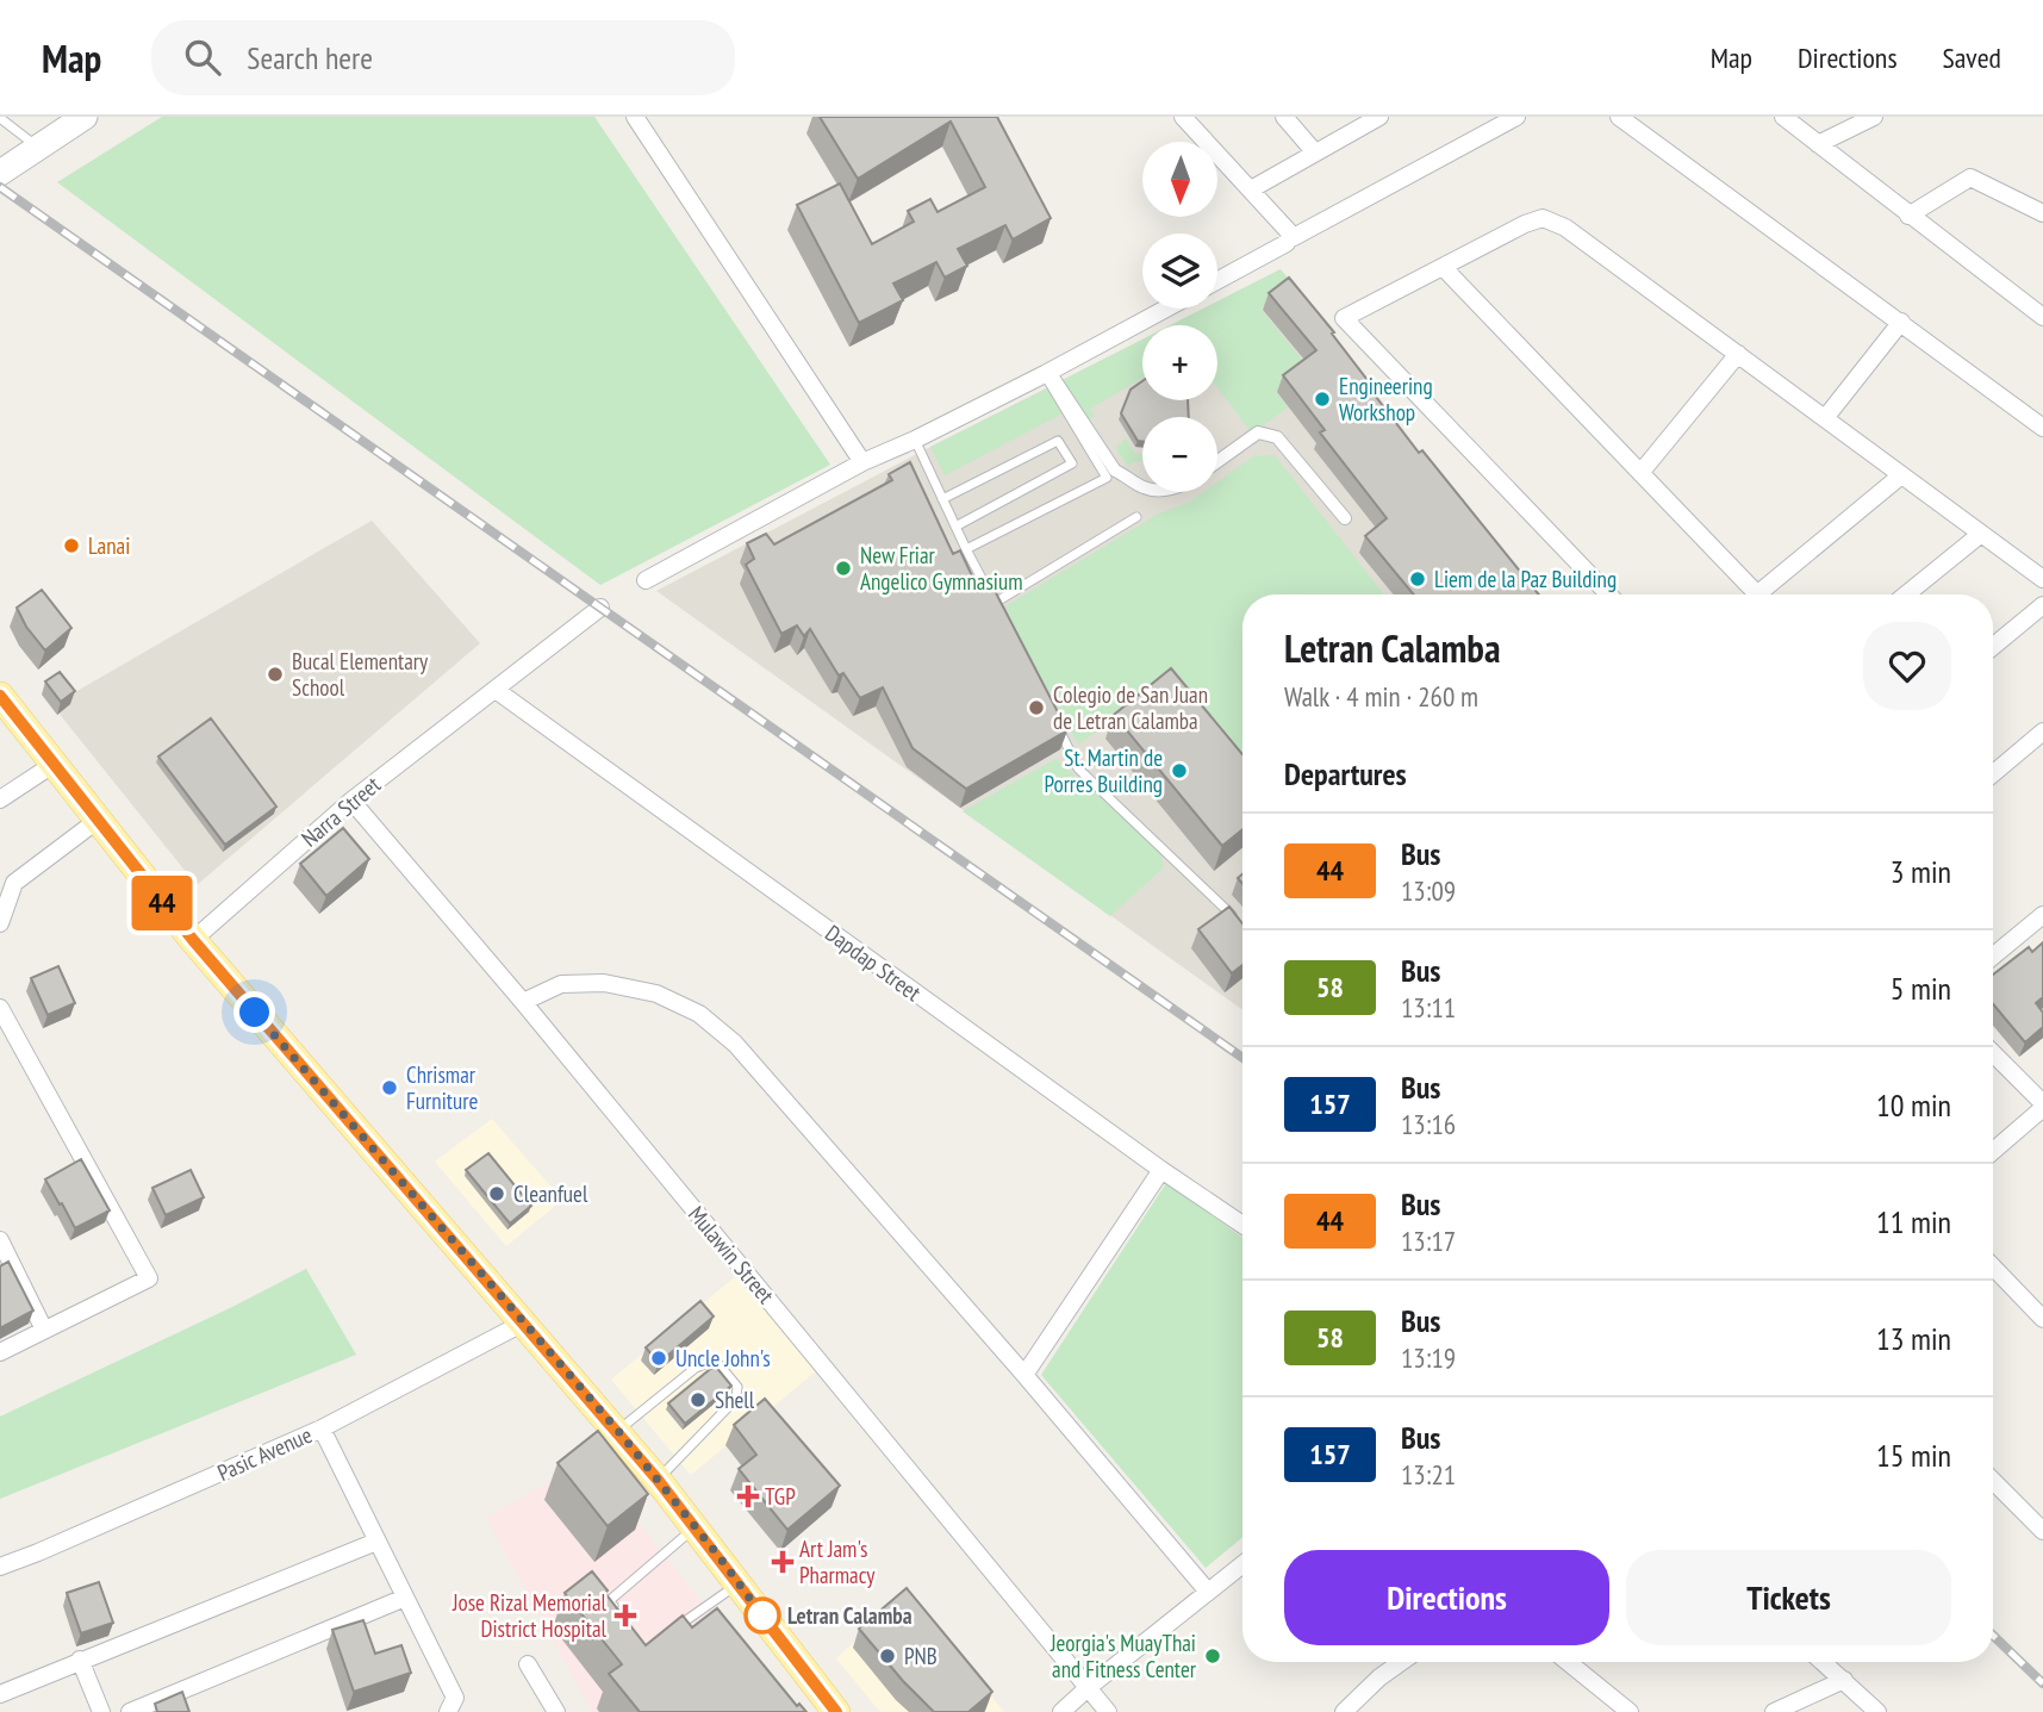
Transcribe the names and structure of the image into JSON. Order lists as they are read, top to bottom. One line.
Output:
{"streets":{"street":["Narra Street","Dapdap Street","Mulawin Street","Pasic Avenue"]},"crossings":[["Narra Street","Dapdap Street"],["Narra Street","Mulawin Street"]],"places":{"other":["Engineering Workshop","Lanai","New Friar Angelico Gymnasium","Liem de la Paz Building","Bucal Elementary School","Colegio de San Juan de Letran Calamba","St. Martin de Porres Building","Chrismar Furniture","Cleanfuel","Uncle John's","Shell","Letran Calamba","PNB","Jeorgia's MuayThai and Fitness Center"],"health":["TGP","Art Jam's Pharmacy","Jose Rizal Memorial District Hospital"]},"lines":["bus line 44"],"north":"bottom","page":{"header":"Map","search":"Search here","nav":["Map","Directions","Saved"],"on_map":"44","map_buttons":["+","−"],"heading":[["Letran Calamba","Walk · 4 min · 260 m"],"Departures"],"list":[{"mark":"44","name":"Bus","note":"13:09","value":"3 min"},{"mark":"58","name":"Bus","note":"13:11","value":"5 min"},{"mark":"157","name":"Bus","note":"13:16","value":"10 min"},{"mark":"44","name":"Bus","note":"13:17","value":"11 min"},{"mark":"58","name":"Bus","note":"13:19","value":"13 min"},{"mark":"157","name":"Bus","note":"13:21","value":"15 min"}],"buttons":["Directions","Tickets"]}}
